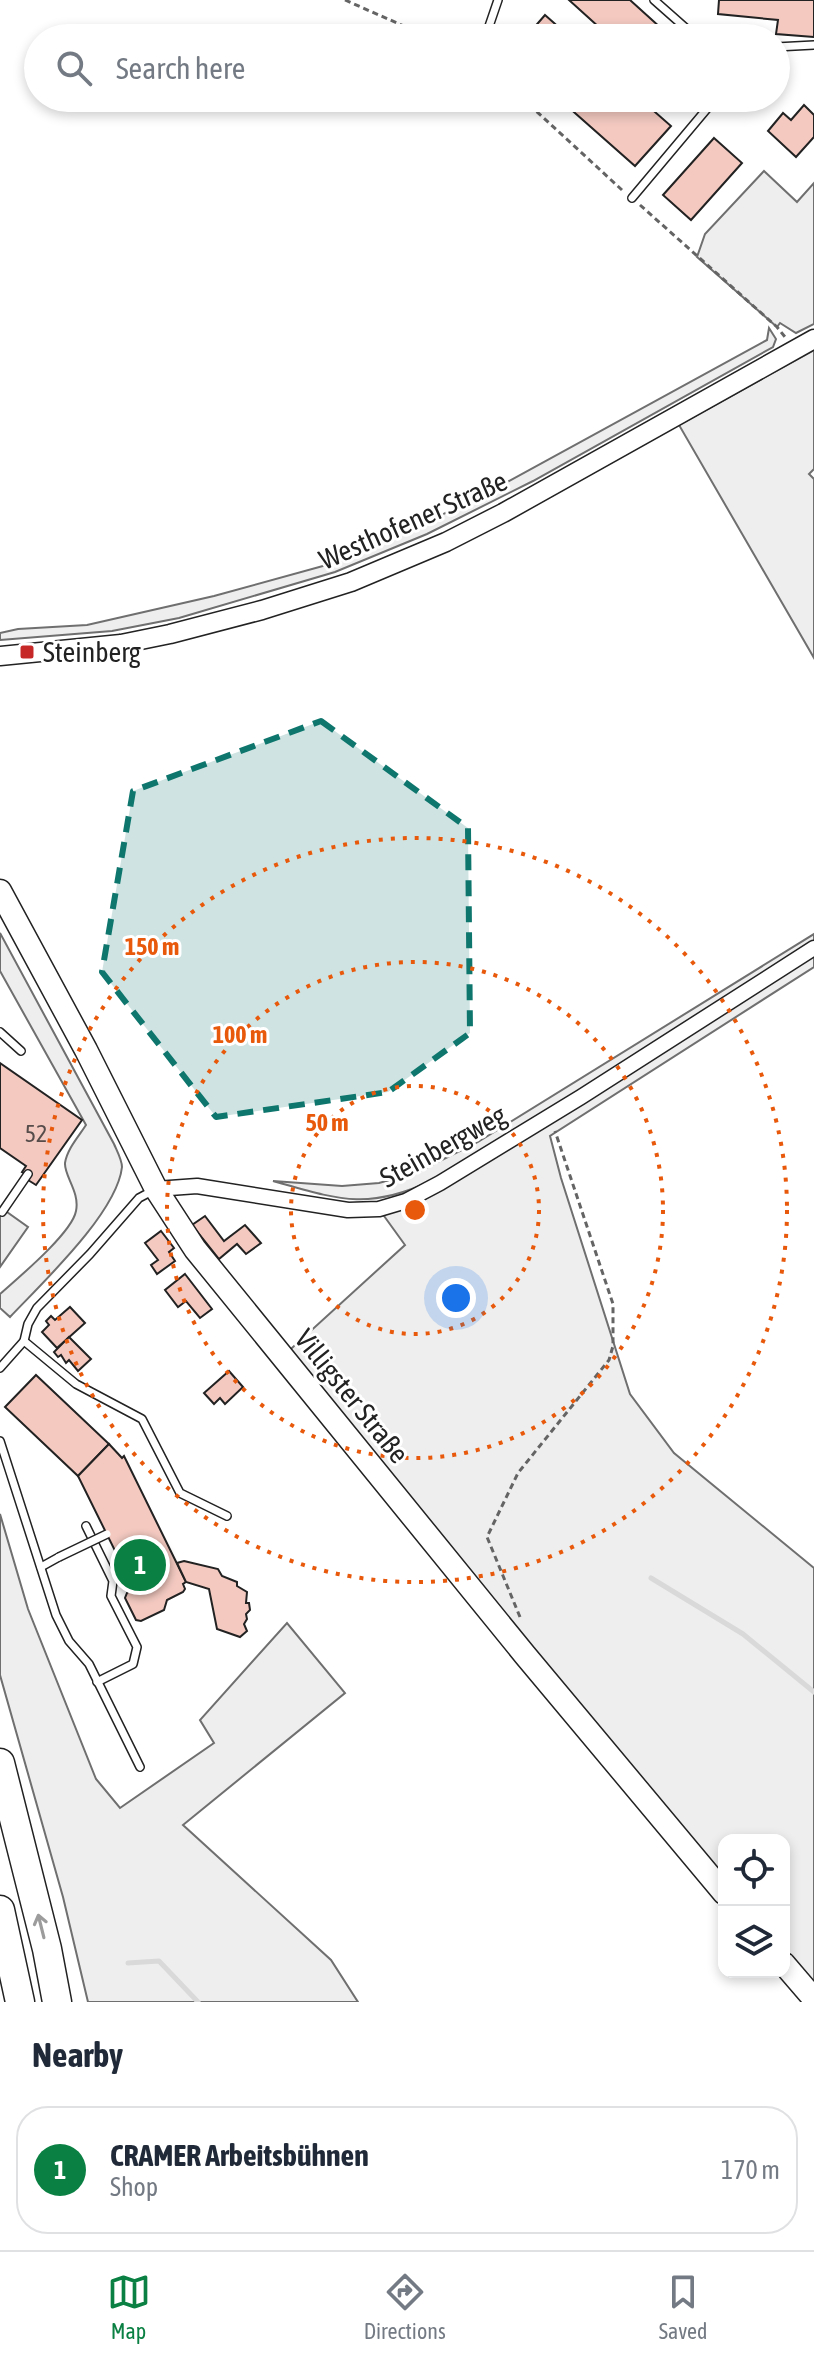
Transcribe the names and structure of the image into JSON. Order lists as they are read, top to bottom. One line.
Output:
{"streets":{"main road":["Villigster Straße"],"street":["Westhofener Straße","Steinbergweg"]},"crossings":[["Steinbergweg","Villigster Straße"]],"places":{"transit":["Steinberg"]},"house_numbers":["52"],"page":{"search":"Search here","pins":"1","heading":"Nearby","list":[{"mark":"1","name":"CRAMER Arbeitsbühnen","note":"Shop","value":"170 m"}],"nav":["Map","Directions","Saved"]},"rings":["150 m","100 m","50 m"]}
